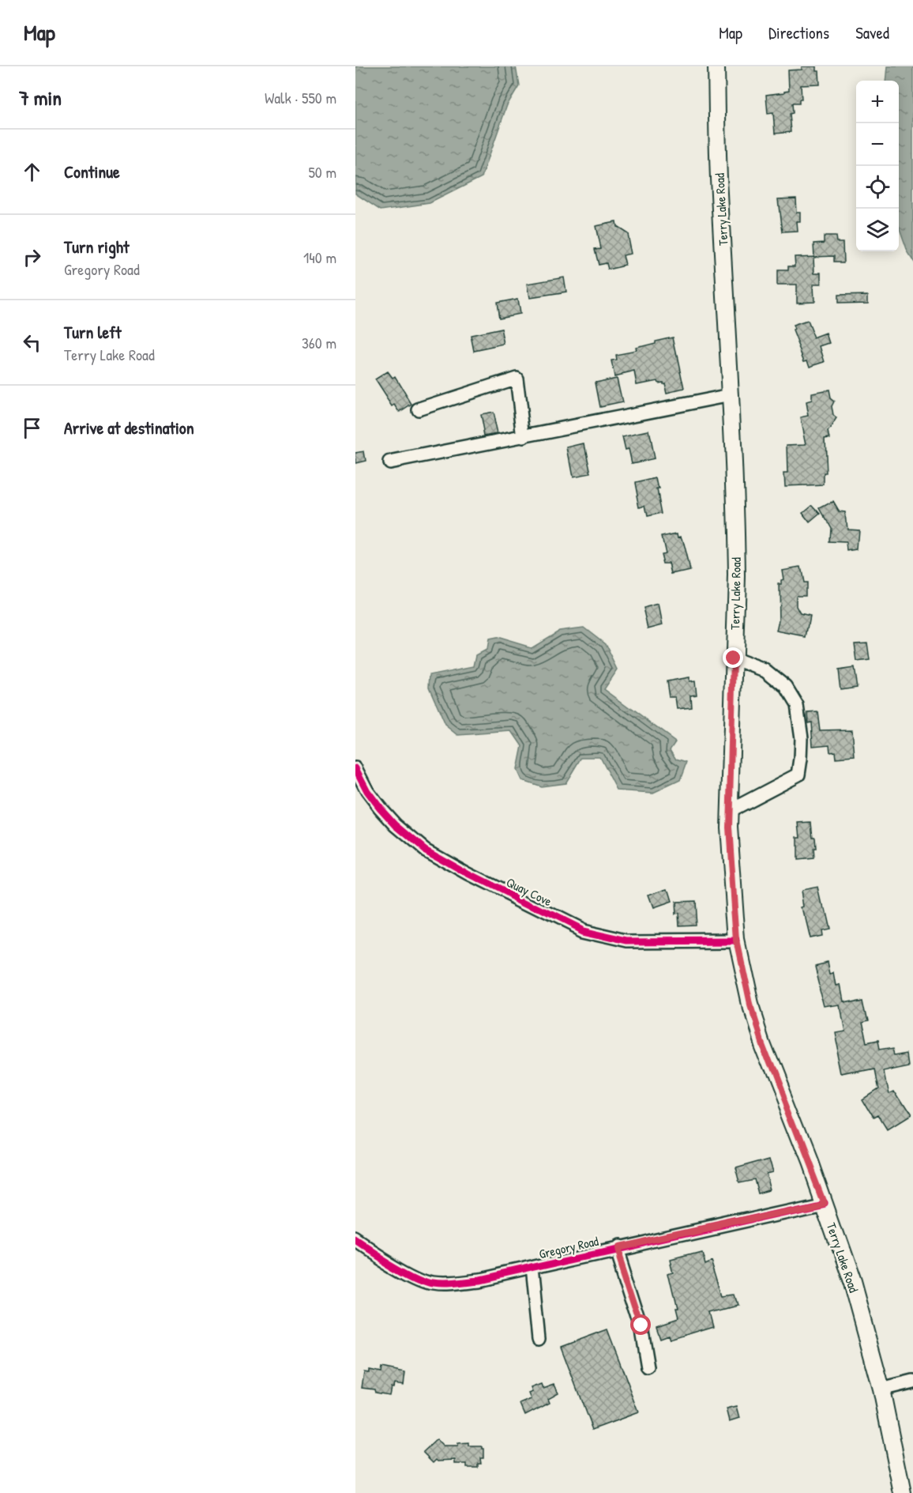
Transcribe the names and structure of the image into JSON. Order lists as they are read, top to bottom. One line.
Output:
{"streets":{"main road":["Terry Lake Road"],"street":["Quay Cove","Gregory Road"]},"crossings":[["Terry Lake Road","Quay Cove"],["Terry Lake Road","Gregory Road"]],"page":{"header":"Map","nav":["Map","Directions","Saved"],"heading":["7 min","Walk · 550 m"],"map_buttons":["+","−"],"list":[["Continue","50 m"],["Turn right","Gregory Road","140 m"],["Turn left","Terry Lake Road","360 m"],"Arrive at destination"]}}
